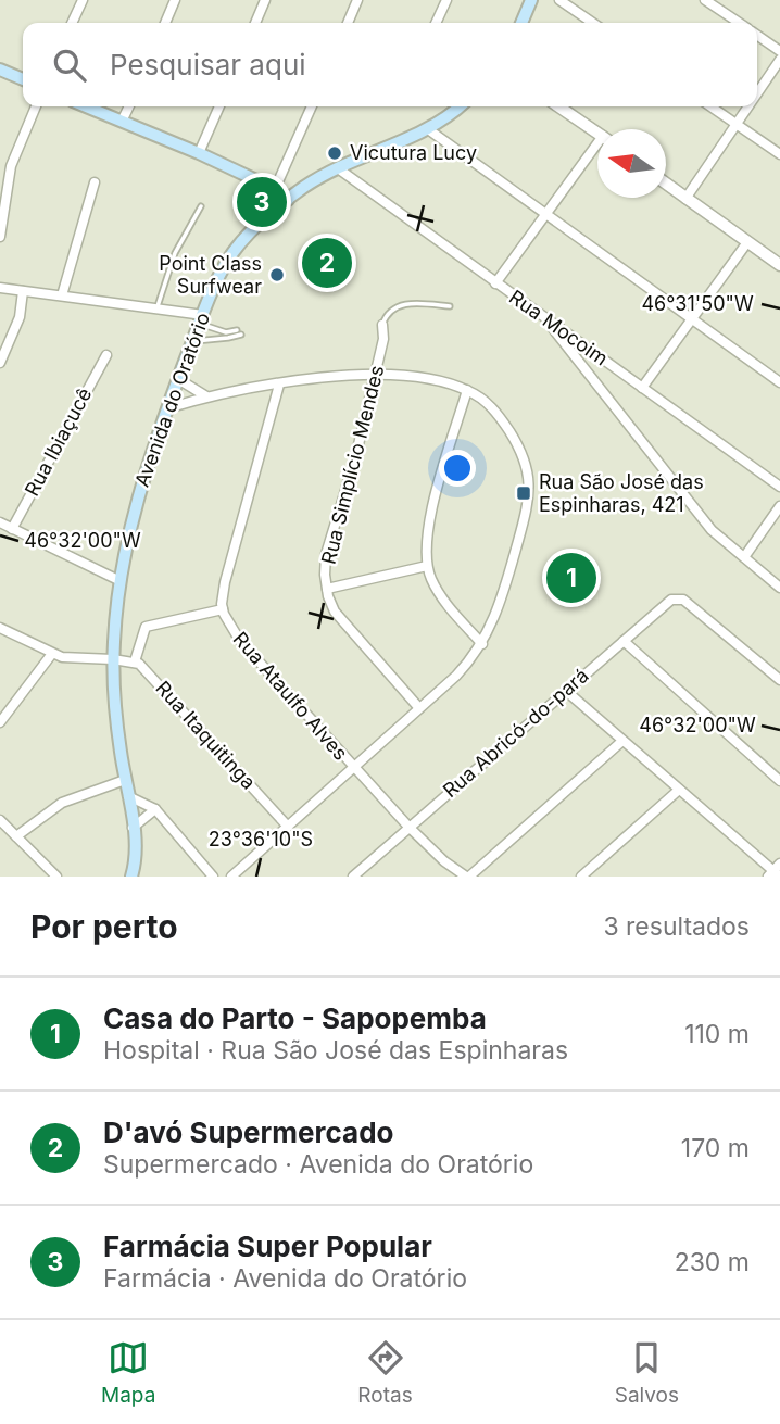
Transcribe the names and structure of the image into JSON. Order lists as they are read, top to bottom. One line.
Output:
{"streets":{"main road":["Avenida do Oratório"],"street":["Rua Mocoim","Rua Ibiaçucê","Rua Simplício Mendes","Rua Ataulfo Alves","Rua Abricó-do-pará","Rua Itaquitinga"]},"crossings":[["Rua Mocoim","Avenida do Oratório"],["Rua Ataulfo Alves","Rua Abricó-do-pará"]],"places":{"other":["Vicutura Lucy","Point Class Surfwear"],"transit":["Rua São José das Espinharas, 421"]},"north":"left","page":{"search":"Pesquisar aqui","pins":["3","2","1"],"heading":["Por perto","3 resultados"],"list":[{"mark":"1","name":"Casa do Parto - Sapopemba","note":"Hospital · Rua São José das Espinharas","value":"110 m"},{"mark":"2","name":"D'avó Supermercado","note":"Supermercado · Avenida do Oratório","value":"170 m"},{"mark":"3","name":"Farmácia Super Popular","note":"Farmácia · Avenida do Oratório","value":"230 m"}],"nav":["Mapa","Rotas","Salvos"]},"coordinates":["46°31'50\"W","46°32'00\"W","23°36'10\"S"]}
